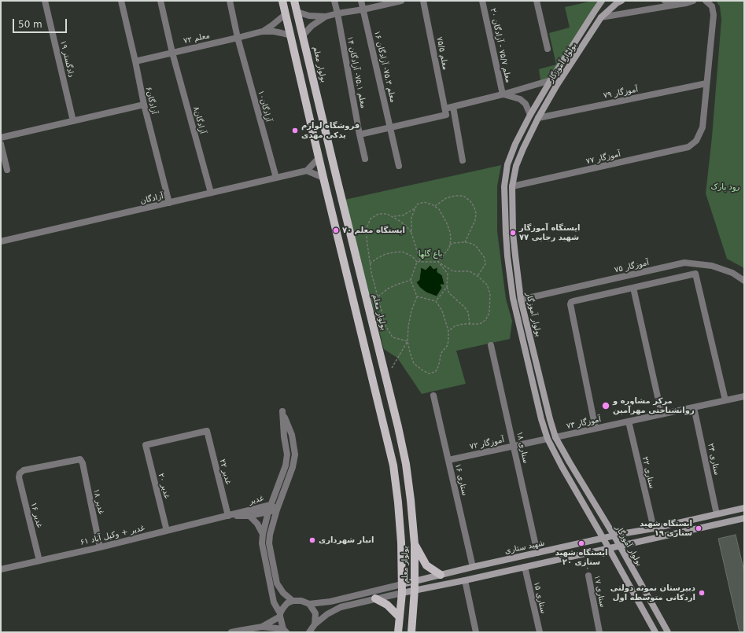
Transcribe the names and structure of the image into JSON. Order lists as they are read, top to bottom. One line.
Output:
{"streets":{"main road":["بولوار آموزگار","بولوار معلم","شهید ستاری"],"street":["معلم ۷۲","معلم ۷۵/۷ - آزادگان ۲۰","معلم ۷۵/۵","دادگستر ۱۹","معلم ۷۵.۳- آزادگان ۱۶","معلم ۷۵.۱- آزادگان ۱۴","۷۹ آموزگار","آزادگان۶","آزادگان۱۰","آزادگان۸","۷۷ آموزگار","آزادگان","آموزگار ۷۵","۷۳ آموزگار","۷۲ آموزگار","ستاری ۱۸","ستاری ۲۴","غدیر ۲۲","ستاری ۲۲","ستاری ۱۶","غدیر ۲۰","غدیر","غدیر ۱۸","غدیر ۱۶","غدیر + وکیل آباد ۶۱","ستاری ۱۷","ستاری ۱۵"]},"crossings":[["معلم ۷۲","آزادگان۶"],["معلم ۷۲","آزادگان۱۰"],["معلم ۷۲","آزادگان۸"],["بولوار آموزگار","۷۹ آموزگار"],["بولوار آموزگار","۷۷ آموزگار"],["بولوار آموزگار","آموزگار ۷۵"],["بولوار آموزگار","۷۳ آموزگار"],["بولوار آموزگار","۷۲ آموزگار"],["بولوار آموزگار","شهید ستاری"],["بولوار معلم","شهید ستاری"],["۷۹ آموزگار","۷۷ آموزگار"],["آزادگان۶","آزادگان"],["آزادگان۱۰","آزادگان"],["آزادگان۸","آزادگان"],["۷۳ آموزگار","ستاری ۲۴"],["۷۳ آموزگار","ستاری ۲۲"],["۷۲ آموزگار","ستاری ۱۸"],["۷۲ آموزگار","ستاری ۱۶"],["ستاری ۱۸","شهید ستاری"],["ستاری ۲۴","شهید ستاری"],["غدیر ۲۲","غدیر ۲۰"],["غدیر ۲۲","غدیر"],["غدیر ۲۲","غدیر + وکیل آباد ۶۱"],["ستاری ۲۲","شهید ستاری"],["ستاری ۱۶","شهید ستاری"],["غدیر ۲۰","غدیر + وکیل آباد ۶۱"],["غدیر","غدیر + وکیل آباد ۶۱"],["غدیر ۱۸","غدیر ۱۶"],["غدیر ۱۸","غدیر + وکیل آباد ۶۱"],["غدیر ۱۶","غدیر + وکیل آباد ۶۱"]],"parks":["رود پارک","باغ گلها"],"places":["فروشگاه لوازم یدکی مهدی","ایستگاه معلم ۷۰","ایستگاه آموزگار شهید رجایی ۷۷","مرکز مشاوره و روانشناختی مهرآمین","ایستگاه شهید ستاری ۱۹","انبار شهرداری","ایستگاه شهید ستاری ۲۰","دبیرستان نمونه دولتی اردکانی متوسطه اول"],"scale_bar":"50 m"}
